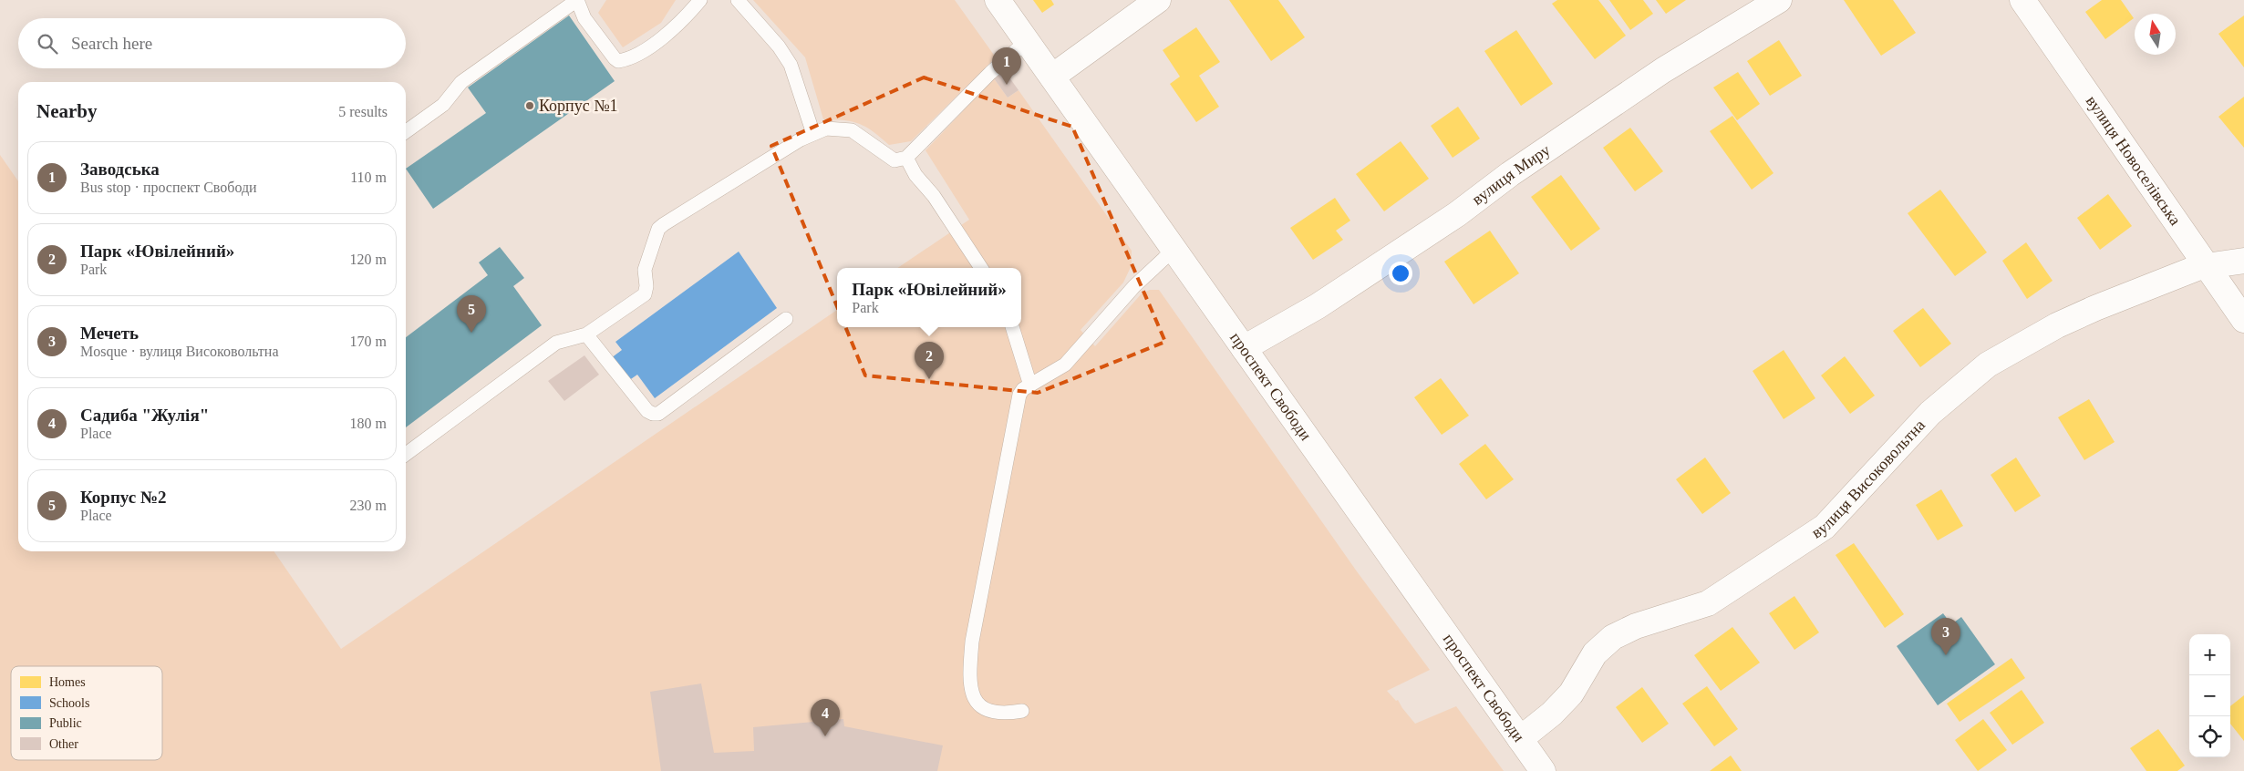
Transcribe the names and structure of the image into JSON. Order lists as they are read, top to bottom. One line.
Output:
{"streets":{"street":["вулиця Новоселівська","вулиця Миру","проспект Свободи","вулиця Високовольтна"]},"crossings":[["вулиця Новоселівська","вулиця Високовольтна"],["вулиця Миру","проспект Свободи"],["проспект Свободи","вулиця Високовольтна"]],"places":["Корпус №1"],"legend":["Homes","Schools","Public","Other"],"north":"top","page":{"search":"Search here","pins":["1","5","2","3","4"],"heading":["Nearby","5 results"],"list":[{"mark":"1","name":"Заводська","note":"Bus stop · проспект Свободи","value":"110 m"},{"mark":"2","name":"Парк «Ювілейний»","note":"Park","value":"120 m"},{"mark":"3","name":"Мечеть","note":"Mosque · вулиця Високовольтна","value":"170 m"},{"mark":"4","name":"Садиба \"Жулія\"","note":"Place","value":"180 m"},{"mark":"5","name":"Корпус №2","note":"Place","value":"230 m"}],"popup":["Парк «Ювілейний»","Park"],"map_buttons":["+","−"]}}
